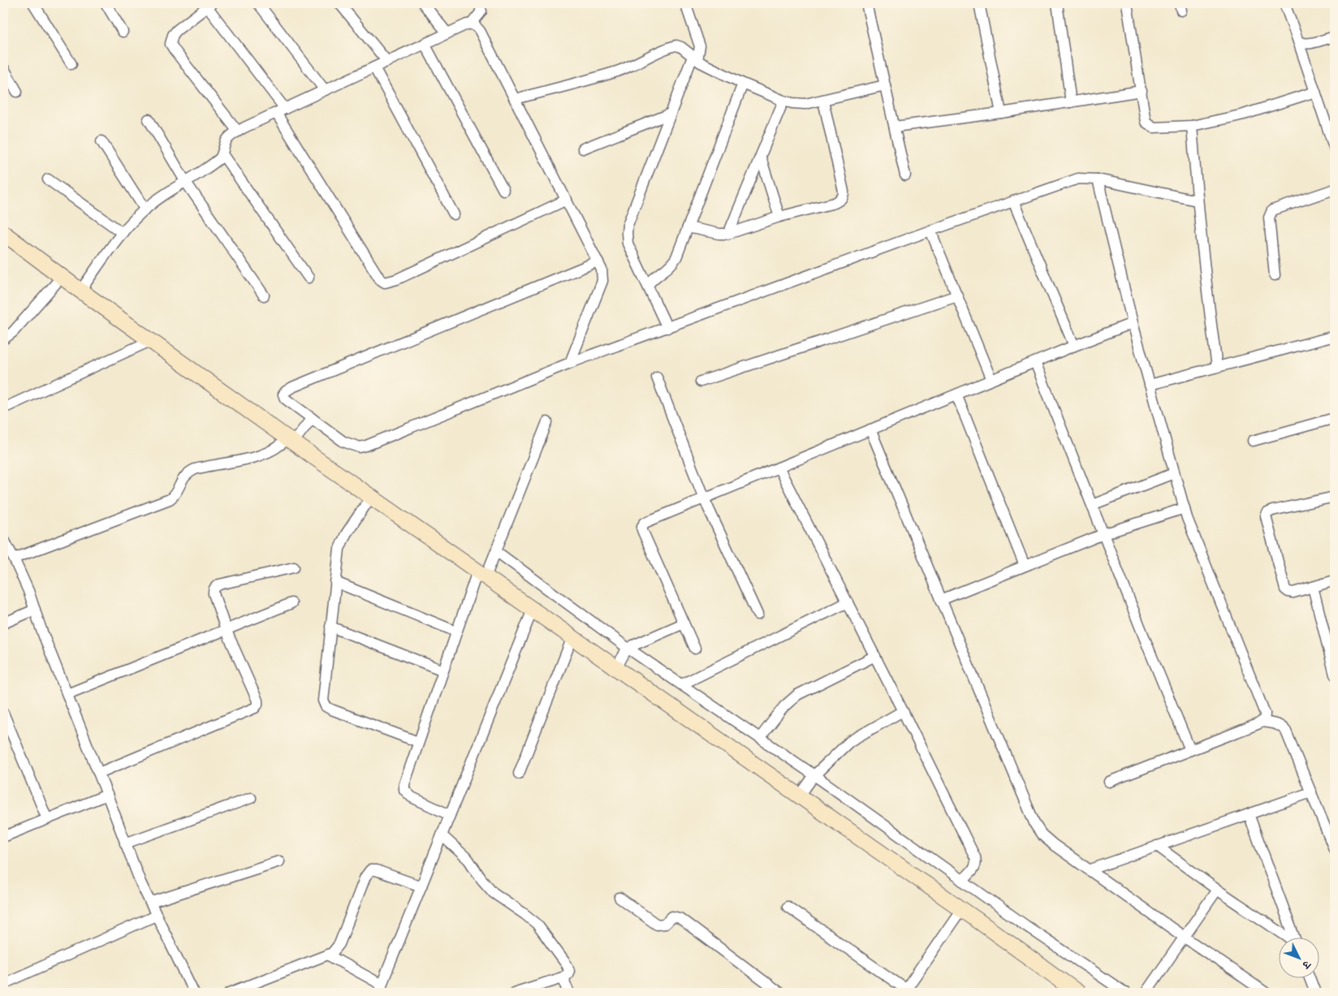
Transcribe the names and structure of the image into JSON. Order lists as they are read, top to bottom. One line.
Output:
{"north":"bottom right"}
